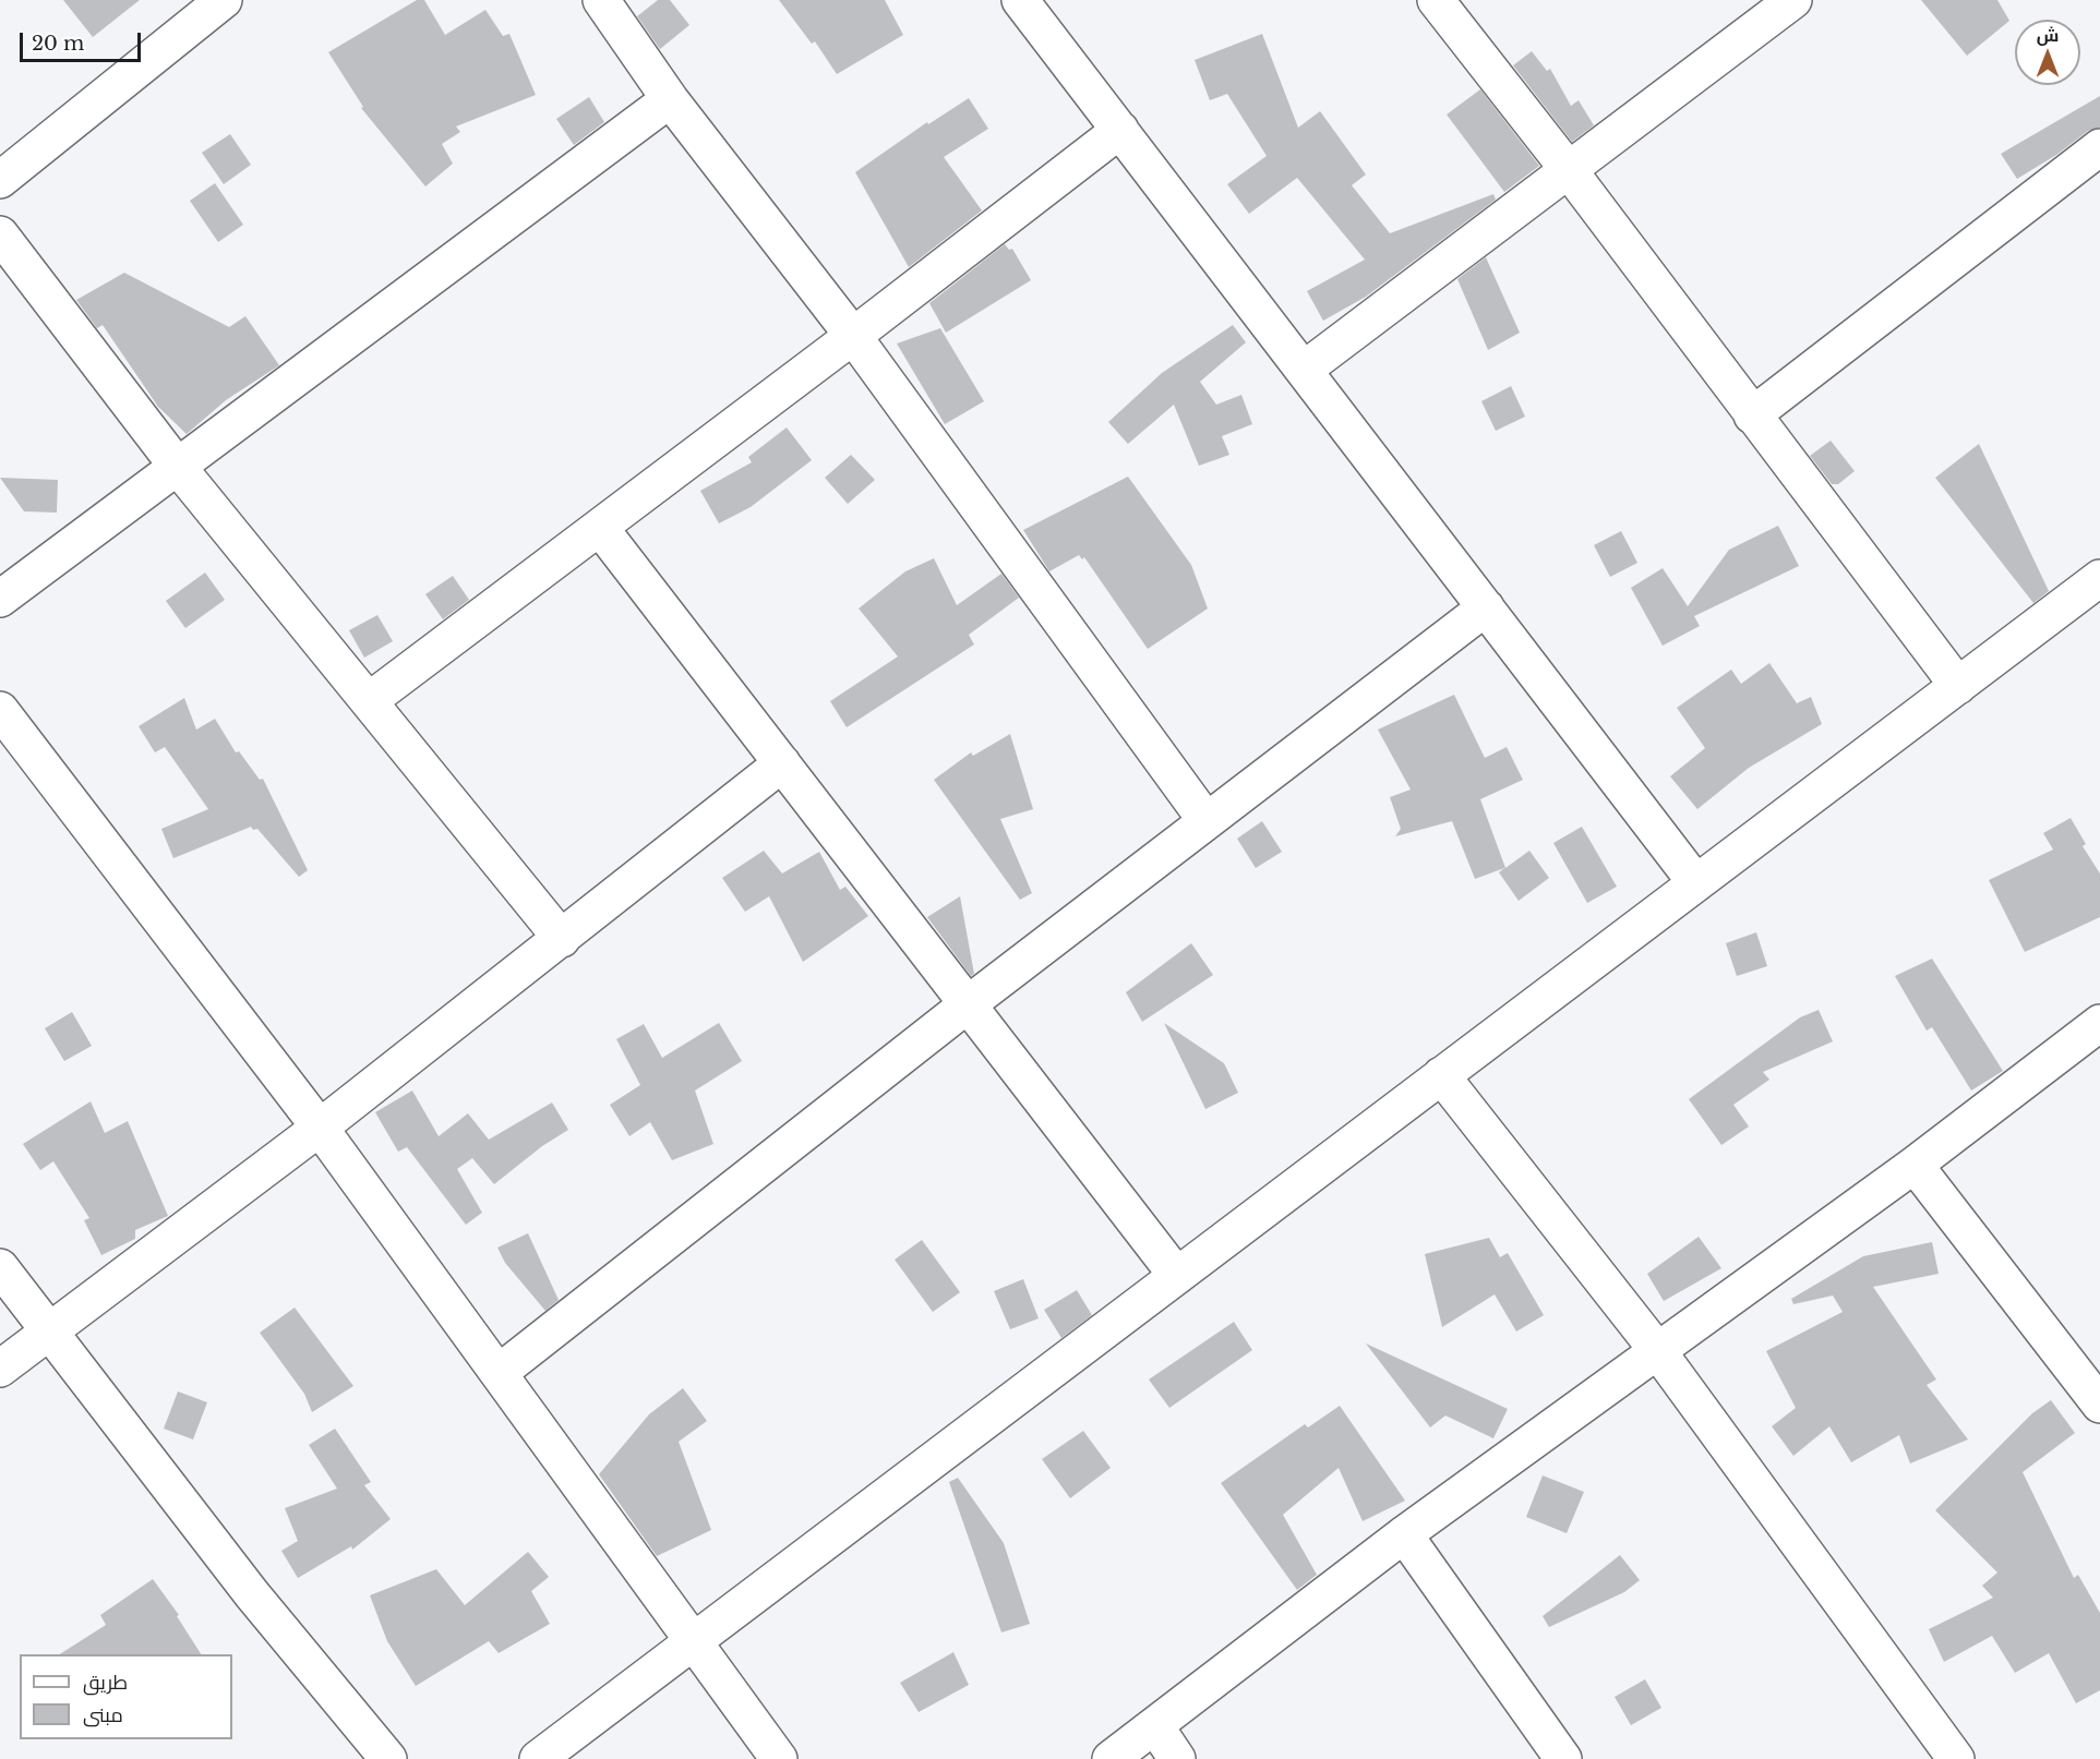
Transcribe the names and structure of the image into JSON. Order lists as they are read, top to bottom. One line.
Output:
{"legend":["طريق","مبنى"],"scale_bar":"20 m","north":"top"}
